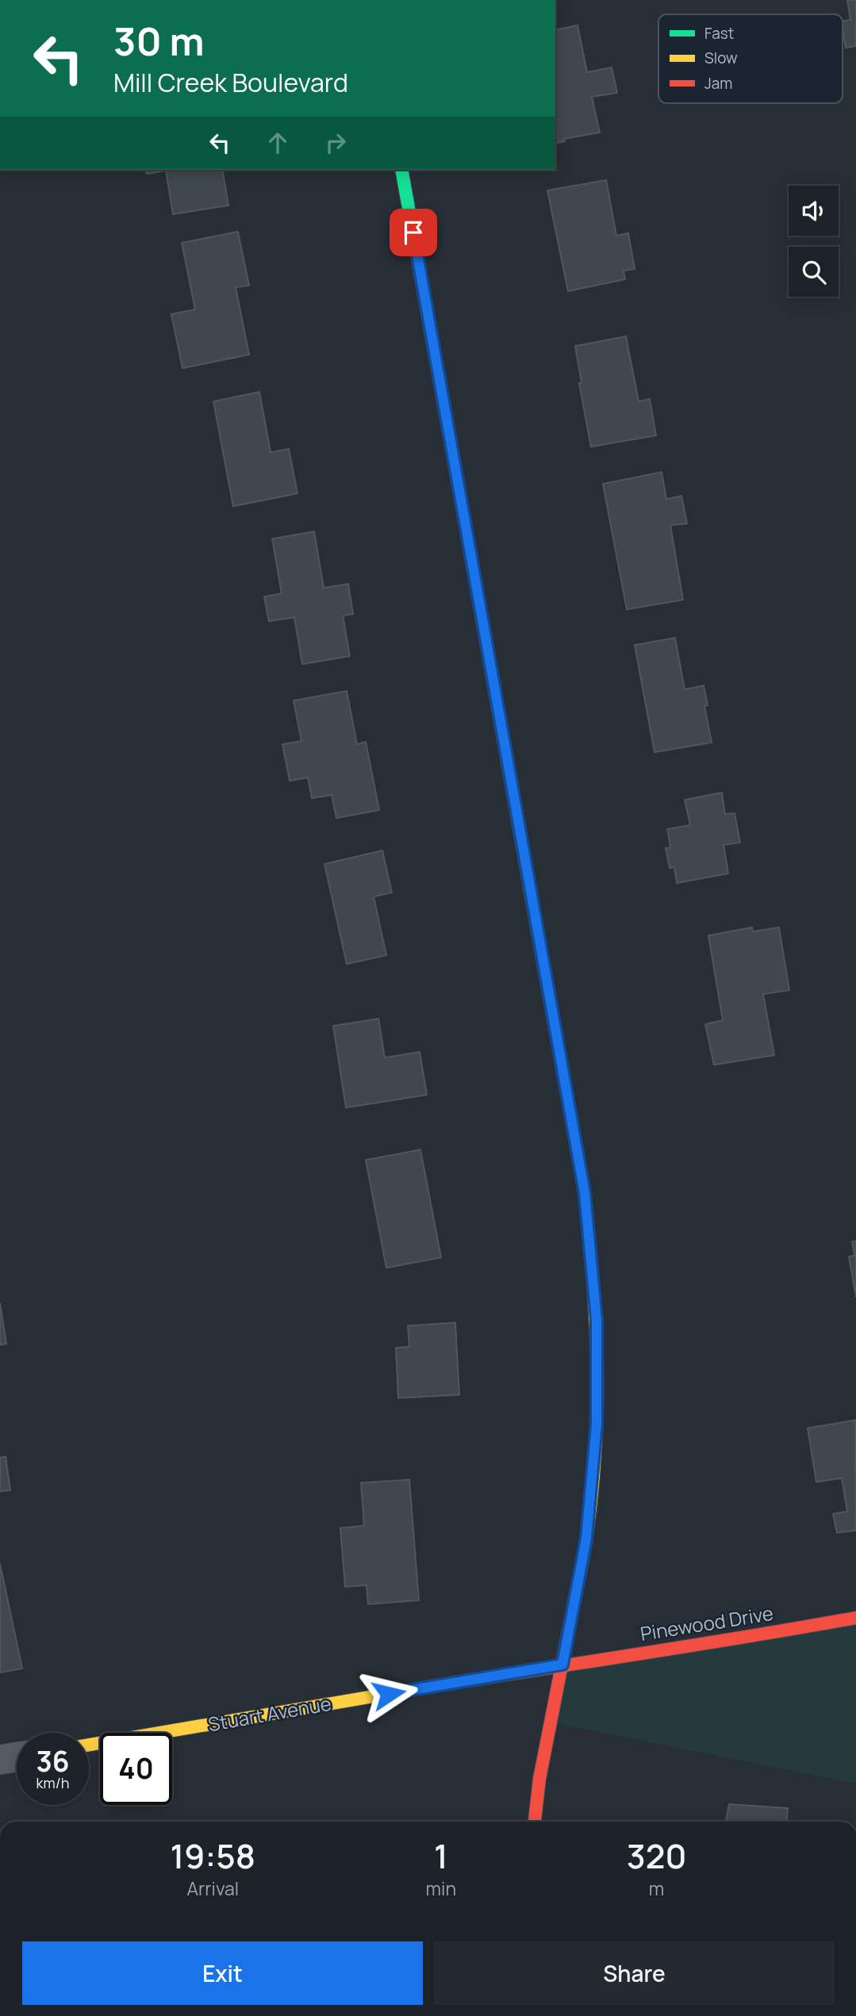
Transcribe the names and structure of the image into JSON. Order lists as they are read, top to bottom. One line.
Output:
{"streets":{"street":["Pinewood Drive","Stuart Avenue"]},"crossings":[["Pinewood Drive","Stuart Avenue"]],"legend":["Fast","Slow","Jam"],"page":{"turn":["30 m","Mill Creek Boulevard"],"speed":"36 km/h","limit":"40","eta":["19:58","Arrival","1","min","320","m"],"buttons":["Exit","Share"]}}
